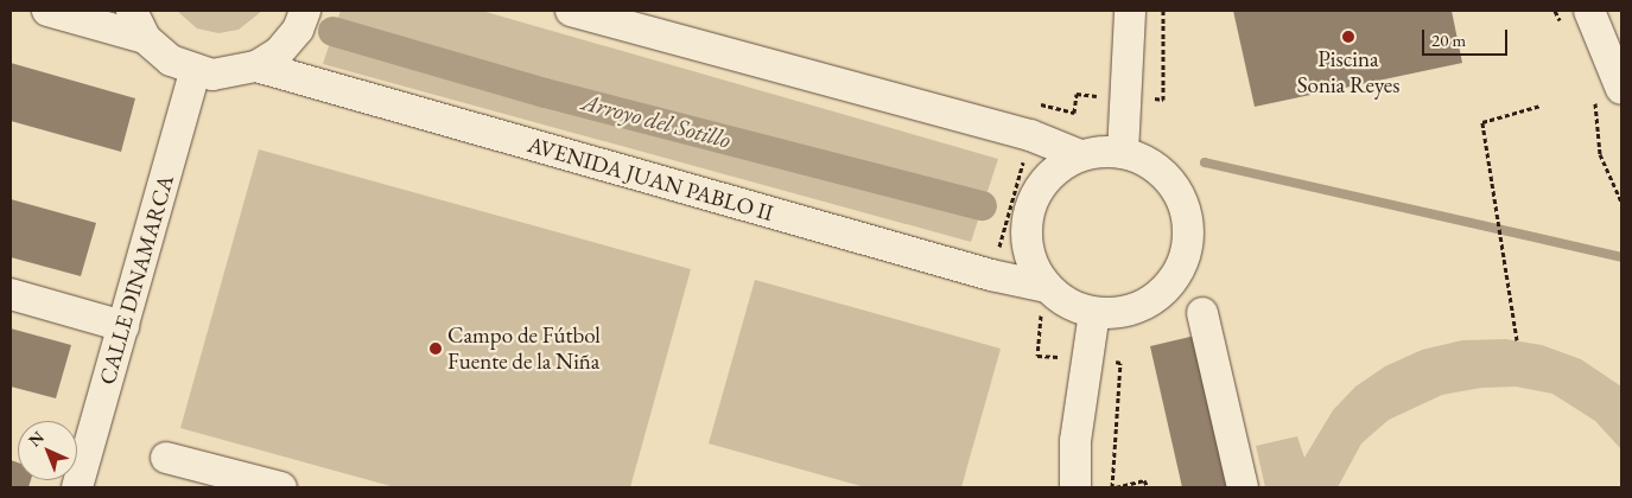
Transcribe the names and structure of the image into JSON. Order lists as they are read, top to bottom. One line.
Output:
{"streets":{"street":["AVENIDA JUAN PABLO II","CALLE DINAMARCA"]},"water":["Arroyo del Sotillo"],"places":["Piscina Sonia Reyes","Campo de Fútbol Fuente de la Niña"],"scale_bar":"20 m","north":"top left"}
